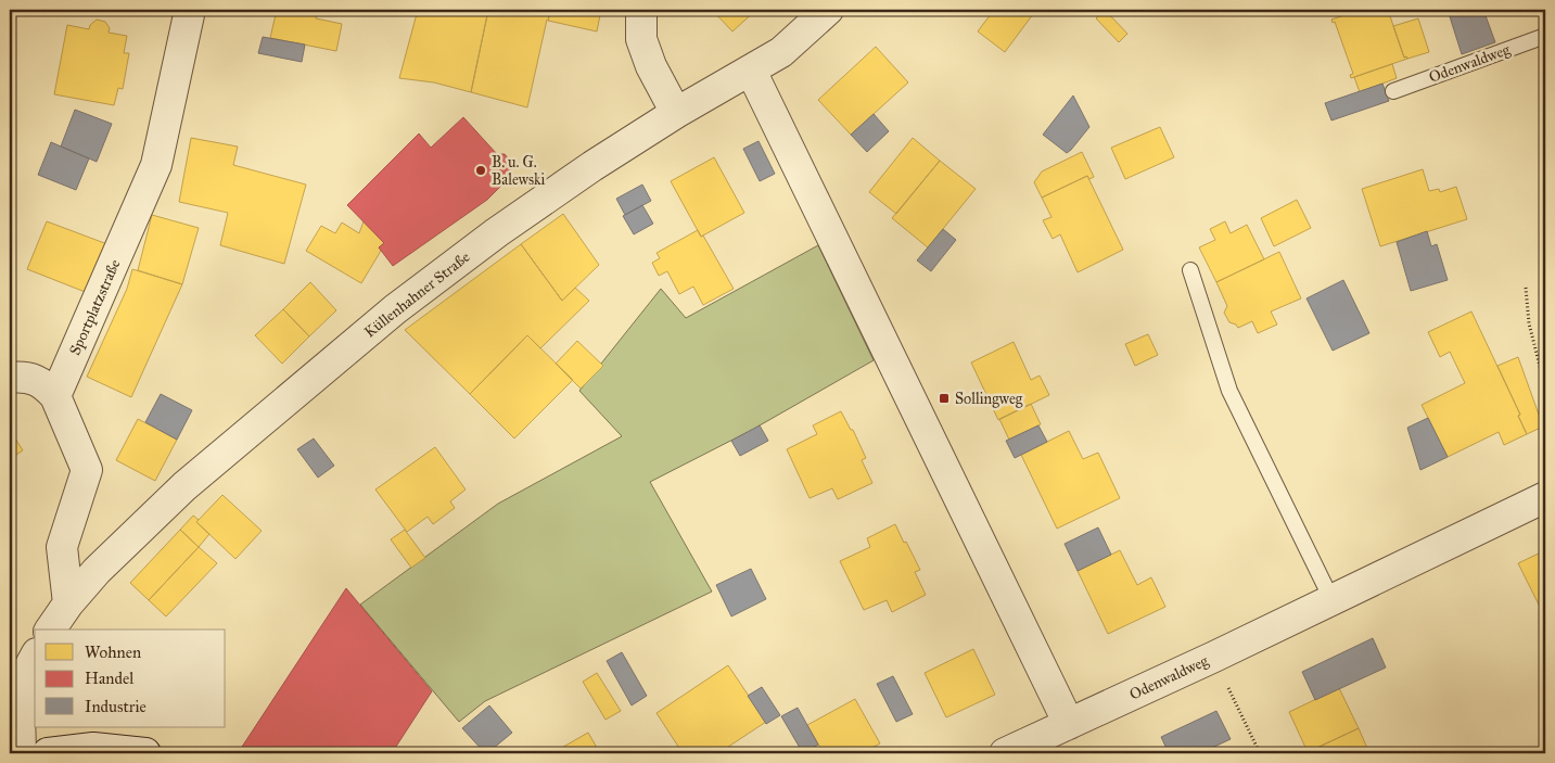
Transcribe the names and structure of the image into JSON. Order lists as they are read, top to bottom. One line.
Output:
{"streets":{"street":["Odenwaldweg","Küllenhahner Straße","Sportplatzstraße"]},"places":{"other":["B. u. G. Balewski"],"transit":["Sollingweg"]},"legend":["Wohnen","Handel","Industrie"]}
